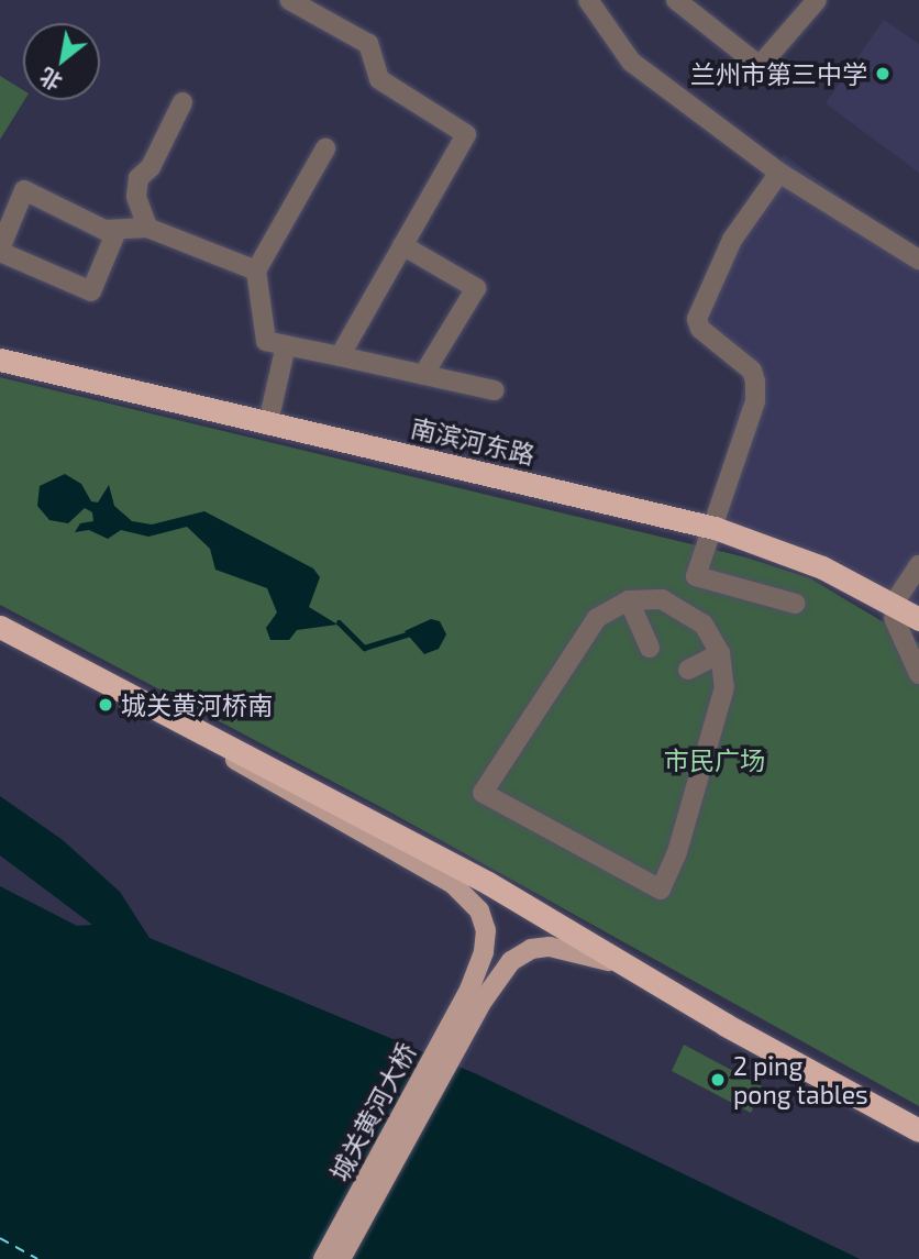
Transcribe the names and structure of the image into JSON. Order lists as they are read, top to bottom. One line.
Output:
{"streets":{"highway":["南滨河东路"],"main road":["城关黄河大桥"]},"parks":["市民广场"],"places":["兰州市第三中学","城关黄河桥南","2 ping pong tables"],"north":"bottom left"}
